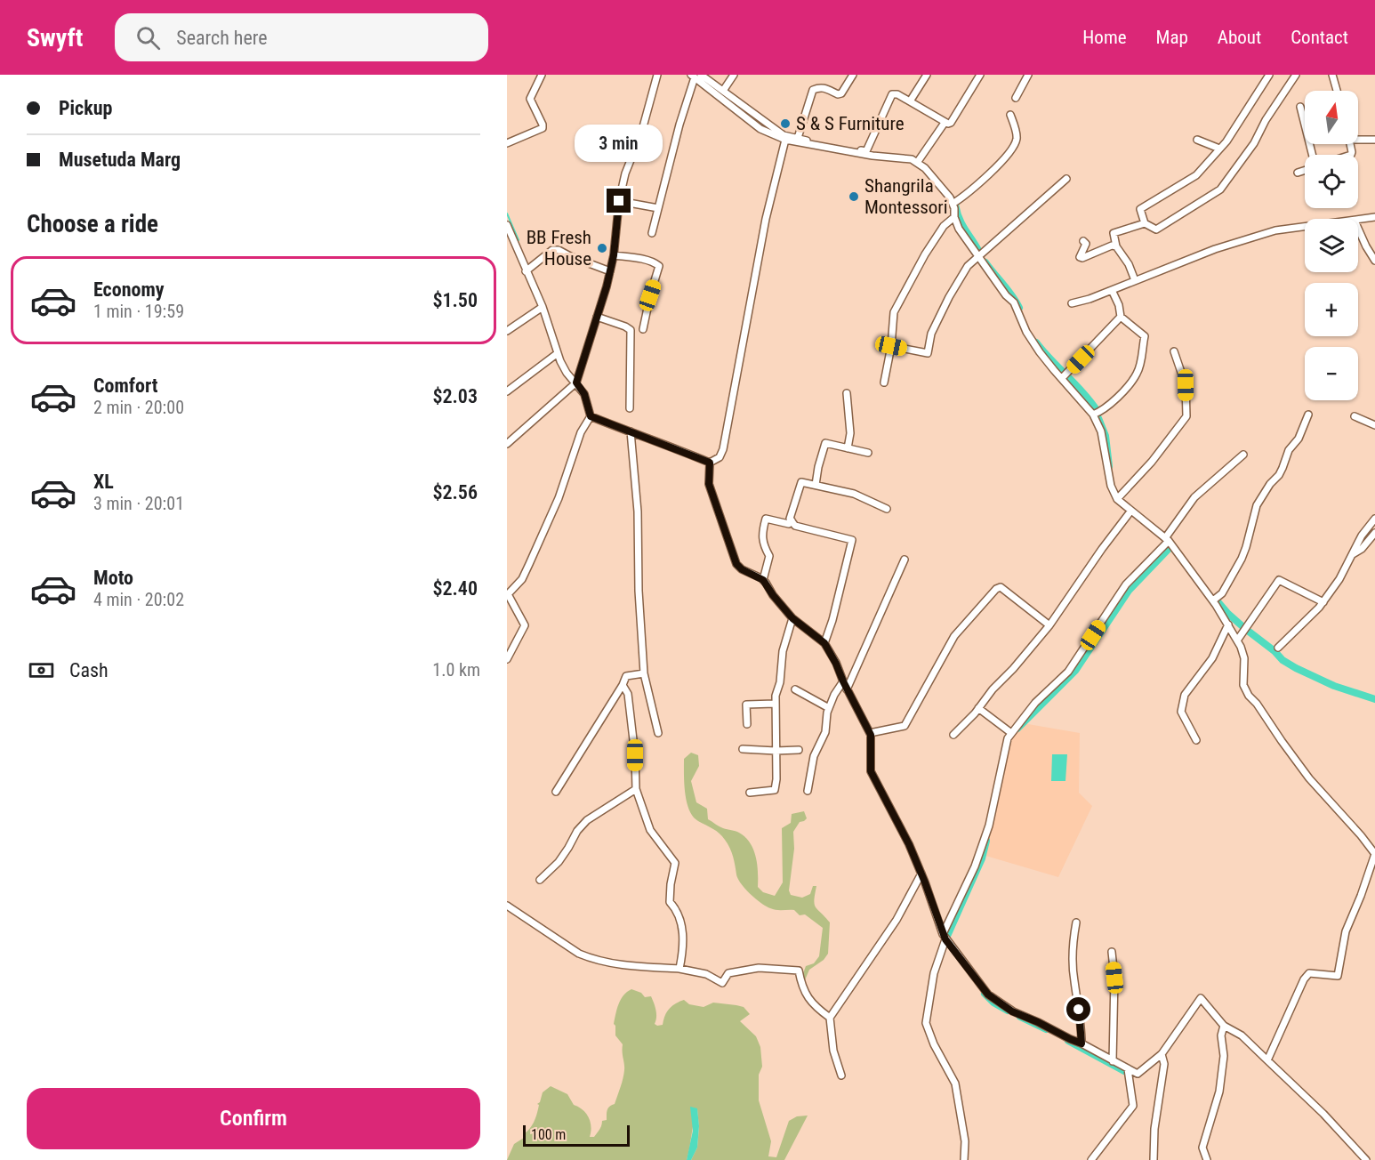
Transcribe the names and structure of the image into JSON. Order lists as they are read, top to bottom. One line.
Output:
{"places":["S & S Furniture","Shangrila Montessori","BB Fresh House"],"scale_bar":"100 m","north":"top","page":{"header":"Swyft","search":"Search here","nav":["Home","Map","About","Contact"],"banner":["Pickup","Musetuda Marg"],"map_buttons":["+","−"],"bubble":"3 min","heading":"Choose a ride","list":[{"name":"Economy","note":"1 min · 19:59","value":"$1.50"},{"name":"Comfort","note":"2 min · 20:00","value":"$2.03"},{"name":"XL","note":"3 min · 20:01","value":"$2.56"},{"name":"Moto","note":"4 min · 20:02","value":"$2.40"}],"pay":["Cash","1.0 km"],"buttons":"Confirm","scale":"100 m"}}
